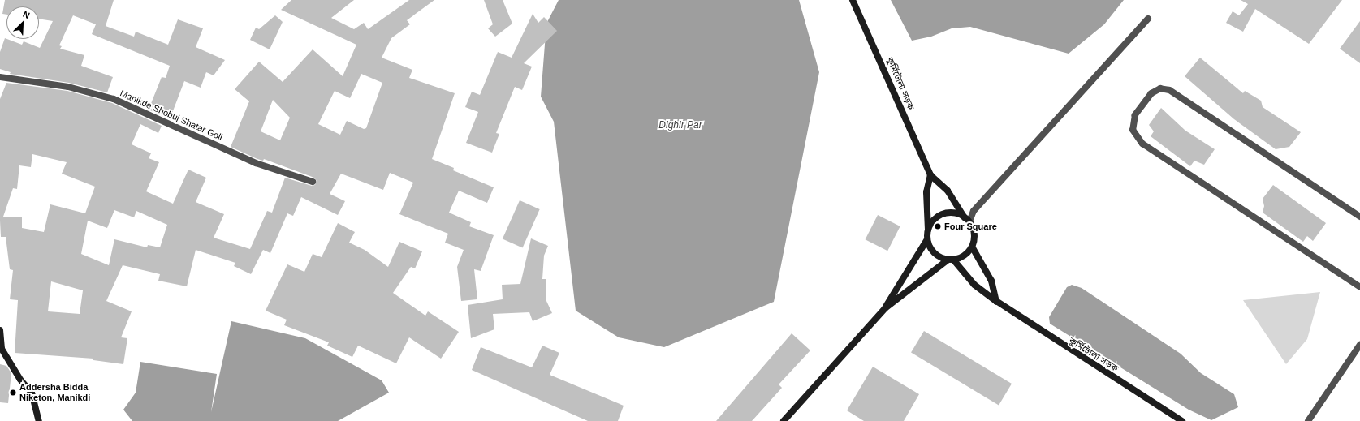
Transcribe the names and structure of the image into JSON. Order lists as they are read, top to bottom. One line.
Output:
{"streets":{"street":["কুর্মিটোলা সড়ক","Manikde Shobuj Shatar Goli"]},"water":["Dighir Par"],"places":["Four Square","Addersha Bidda Niketon, Manikdi"],"north":"top right"}
